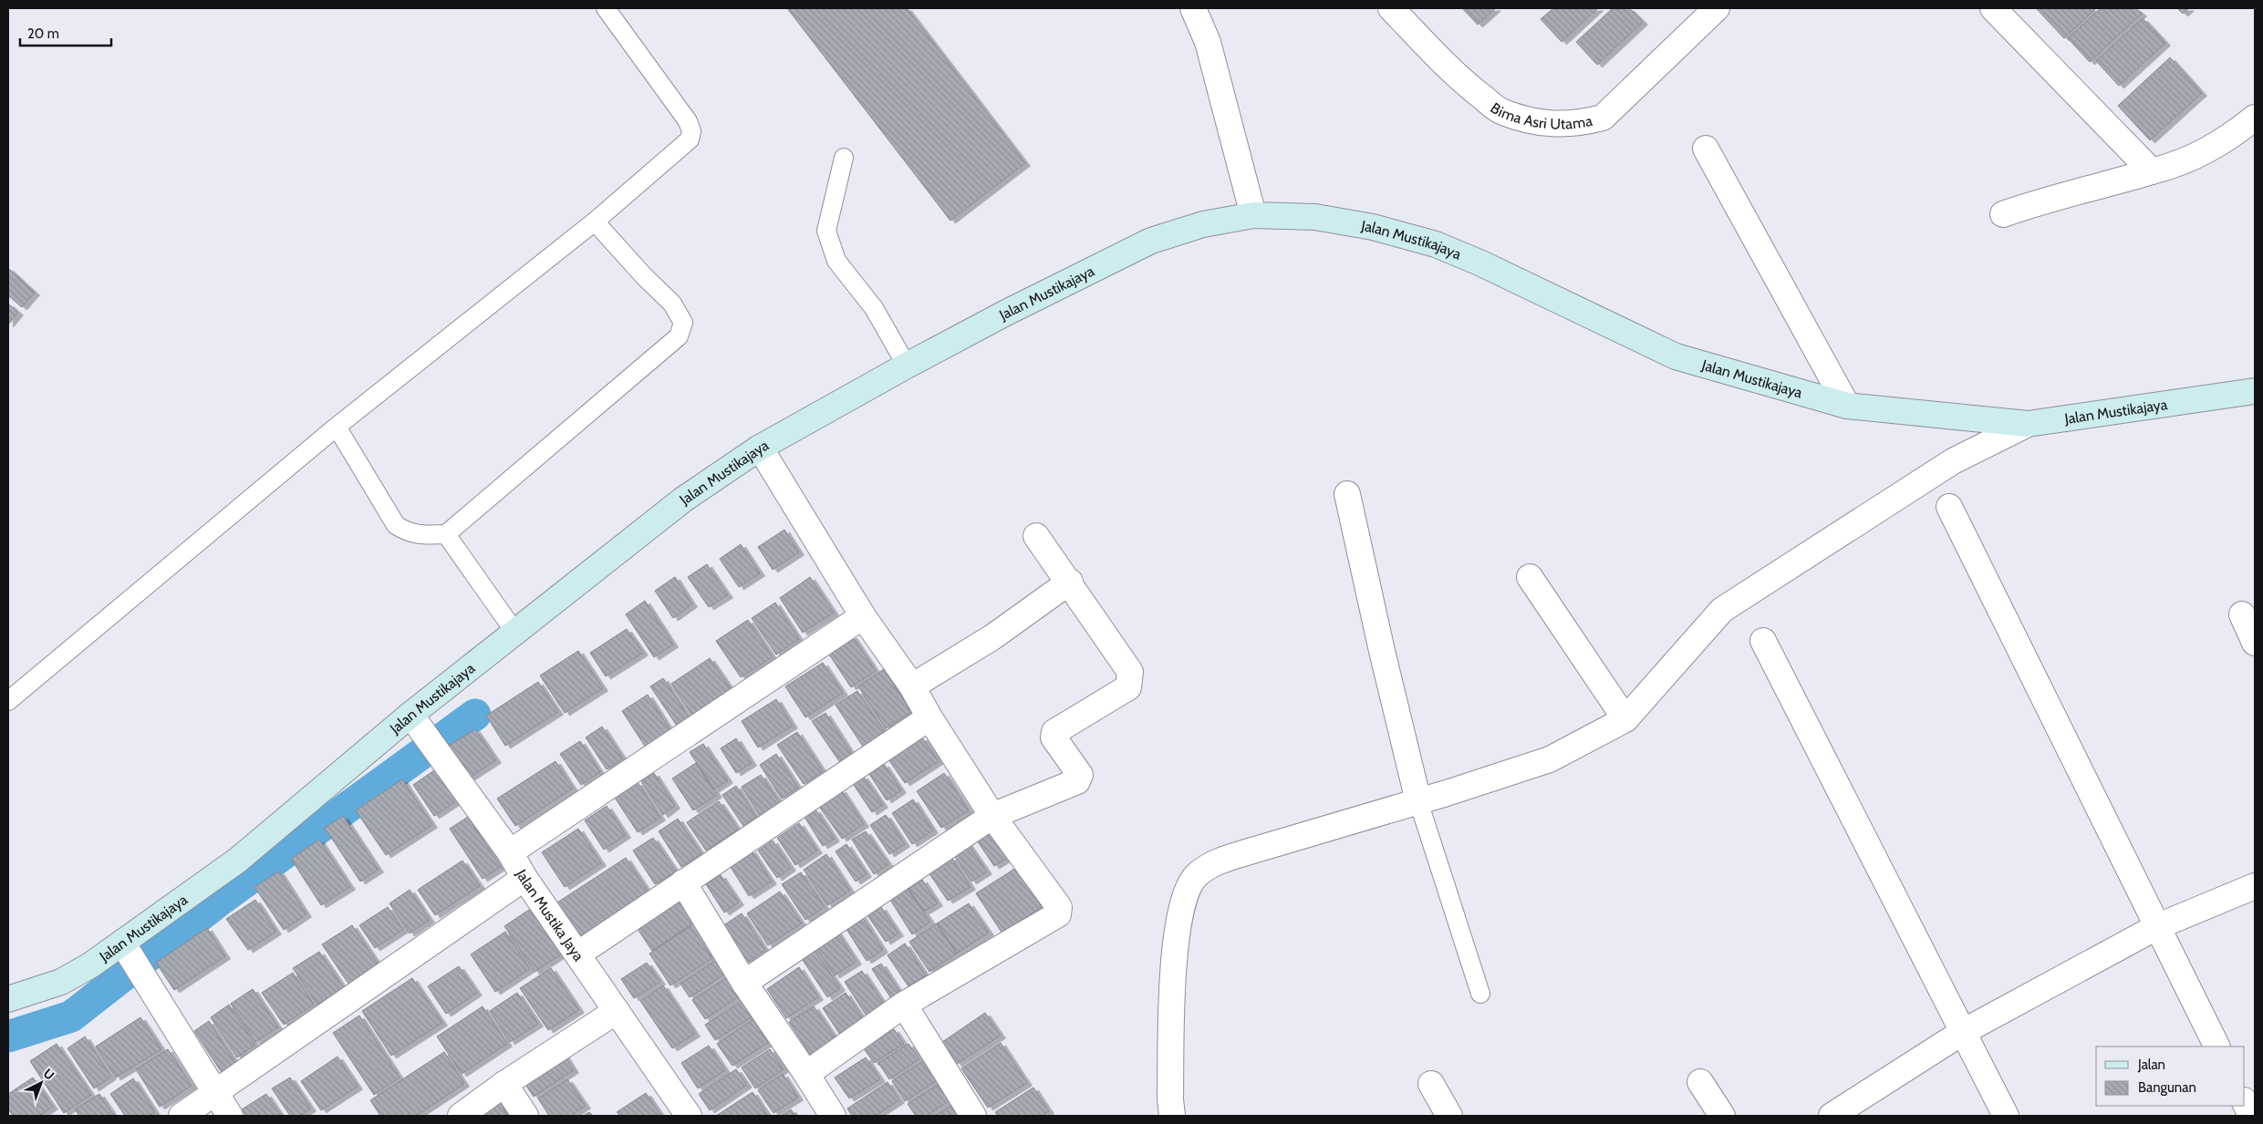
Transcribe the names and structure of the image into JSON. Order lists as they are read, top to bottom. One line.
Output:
{"streets":{"main road":["Jalan Mustikajaya"],"street":["Bima Asri Utama","Jalan Mustika Jaya"]},"crossings":[["Jalan Mustikajaya","Jalan Mustika Jaya"]],"legend":["Jalan","Bangunan"],"scale_bar":"20 m","north":"top right"}
